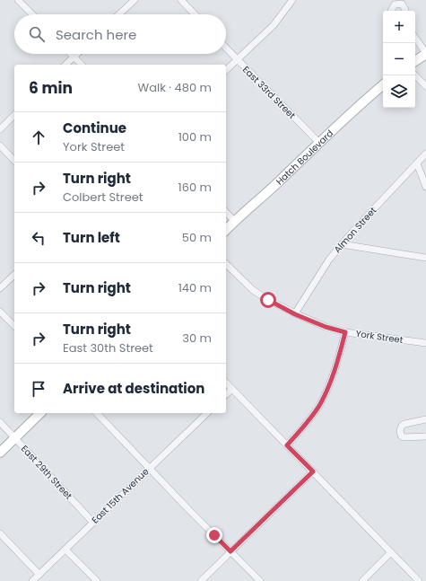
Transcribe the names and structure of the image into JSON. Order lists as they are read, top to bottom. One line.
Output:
{"streets":{"main road":["Hatch Boulevard"],"street":["East 33rd Street","Almon Street","York Street","East 29th Street","East 15th Avenue"]},"crossings":[["East 33rd Street","Hatch Boulevard"],["Almon Street","York Street"],["East 29th Street","East 15th Avenue"]],"page":{"map_buttons":["+","−"],"search":"Search here","heading":["6 min","Walk · 480 m"],"list":[["Continue","York Street","100 m"],["Turn right","Colbert Street","160 m"],["Turn left","50 m"],["Turn right","140 m"],["Turn right","East 30th Street","30 m"],"Arrive at destination"]}}
